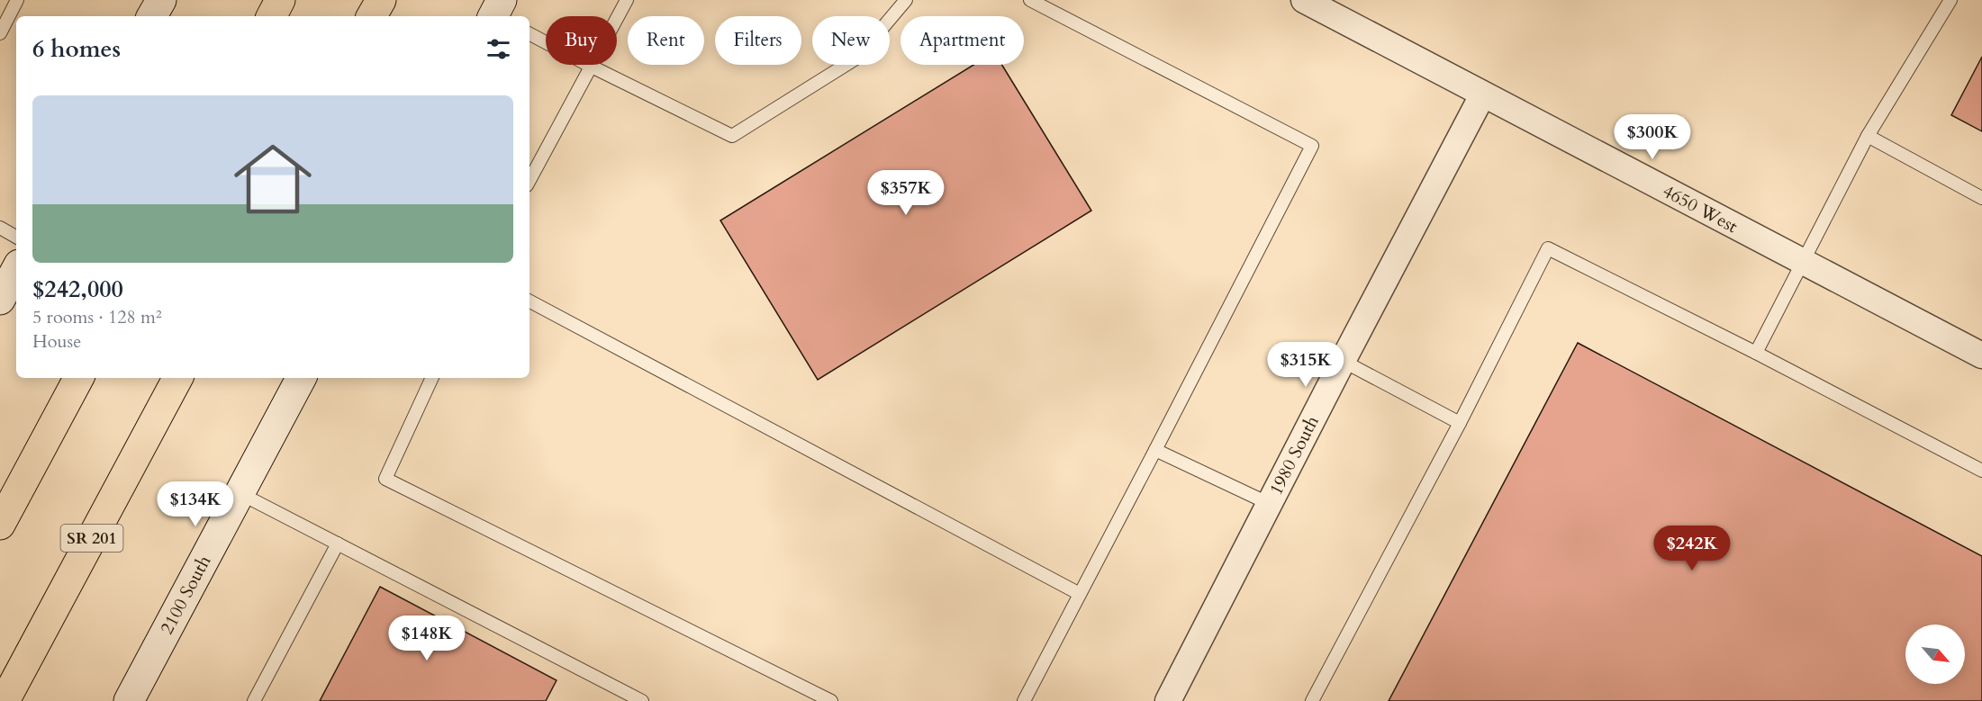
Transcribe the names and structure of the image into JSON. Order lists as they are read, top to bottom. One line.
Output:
{"streets":{"highway":["SR 201"],"street":["4650 West","1980 South","2100 South"]},"crossings":[["4650 West","1980 South"]],"north":"bottom right","page":{"chip":["Buy","Rent","Filters","New","Apartment"],"heading":"6 homes","list":[{"name":"$242,000","note":"5 rooms · 128 m² · House"}],"price":["$300K","$357K","$315K","$134K","$242K","$148K"]}}
